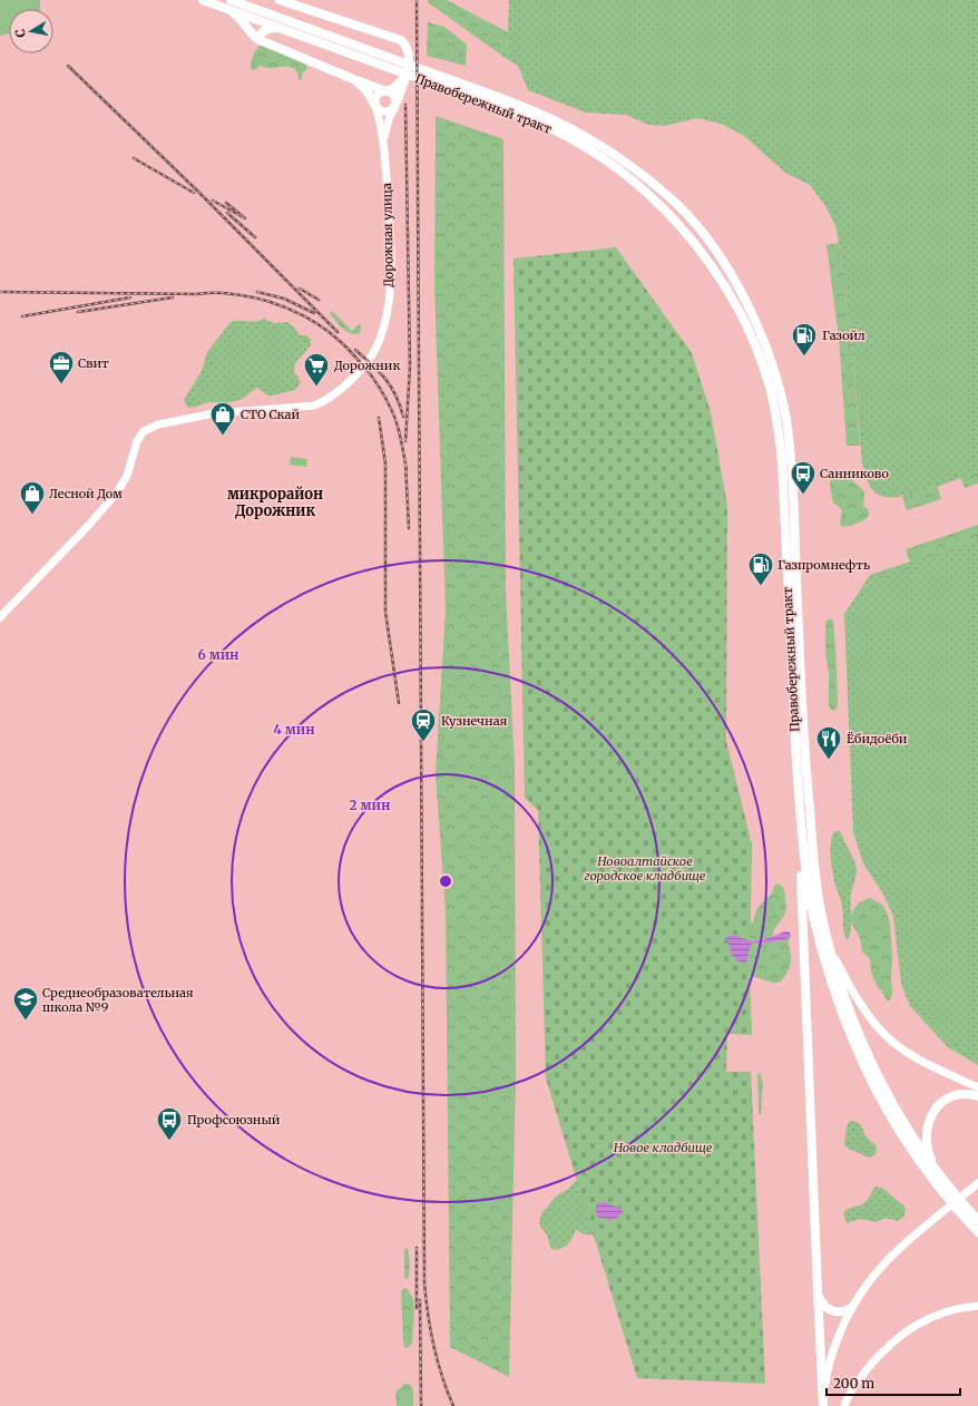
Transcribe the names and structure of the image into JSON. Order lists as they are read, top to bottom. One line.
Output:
{"streets":{"highway":["Правобережный тракт"],"street":["Дорожная улица"]},"districts":["микрорайон Дорожник"],"parks":["Новоалтайское городское кладбище","Новое кладбище"],"places":{"fuel station":["Газойл","Газпромнефть"],"office":["Свит"],"supermarket":["Дорожник"],"shop":["СТО Скай","Лесной Дом"],"bus stop":["Санниково","Профсоюзный"],"station":["Кузнечная"],"restaurant":["Ёбидоёби"],"school or university":["Среднеобразовательная школа №9"]},"scale_bar":"200 m","north":"left","rings":["6 мин","4 мин","2 мин"]}
